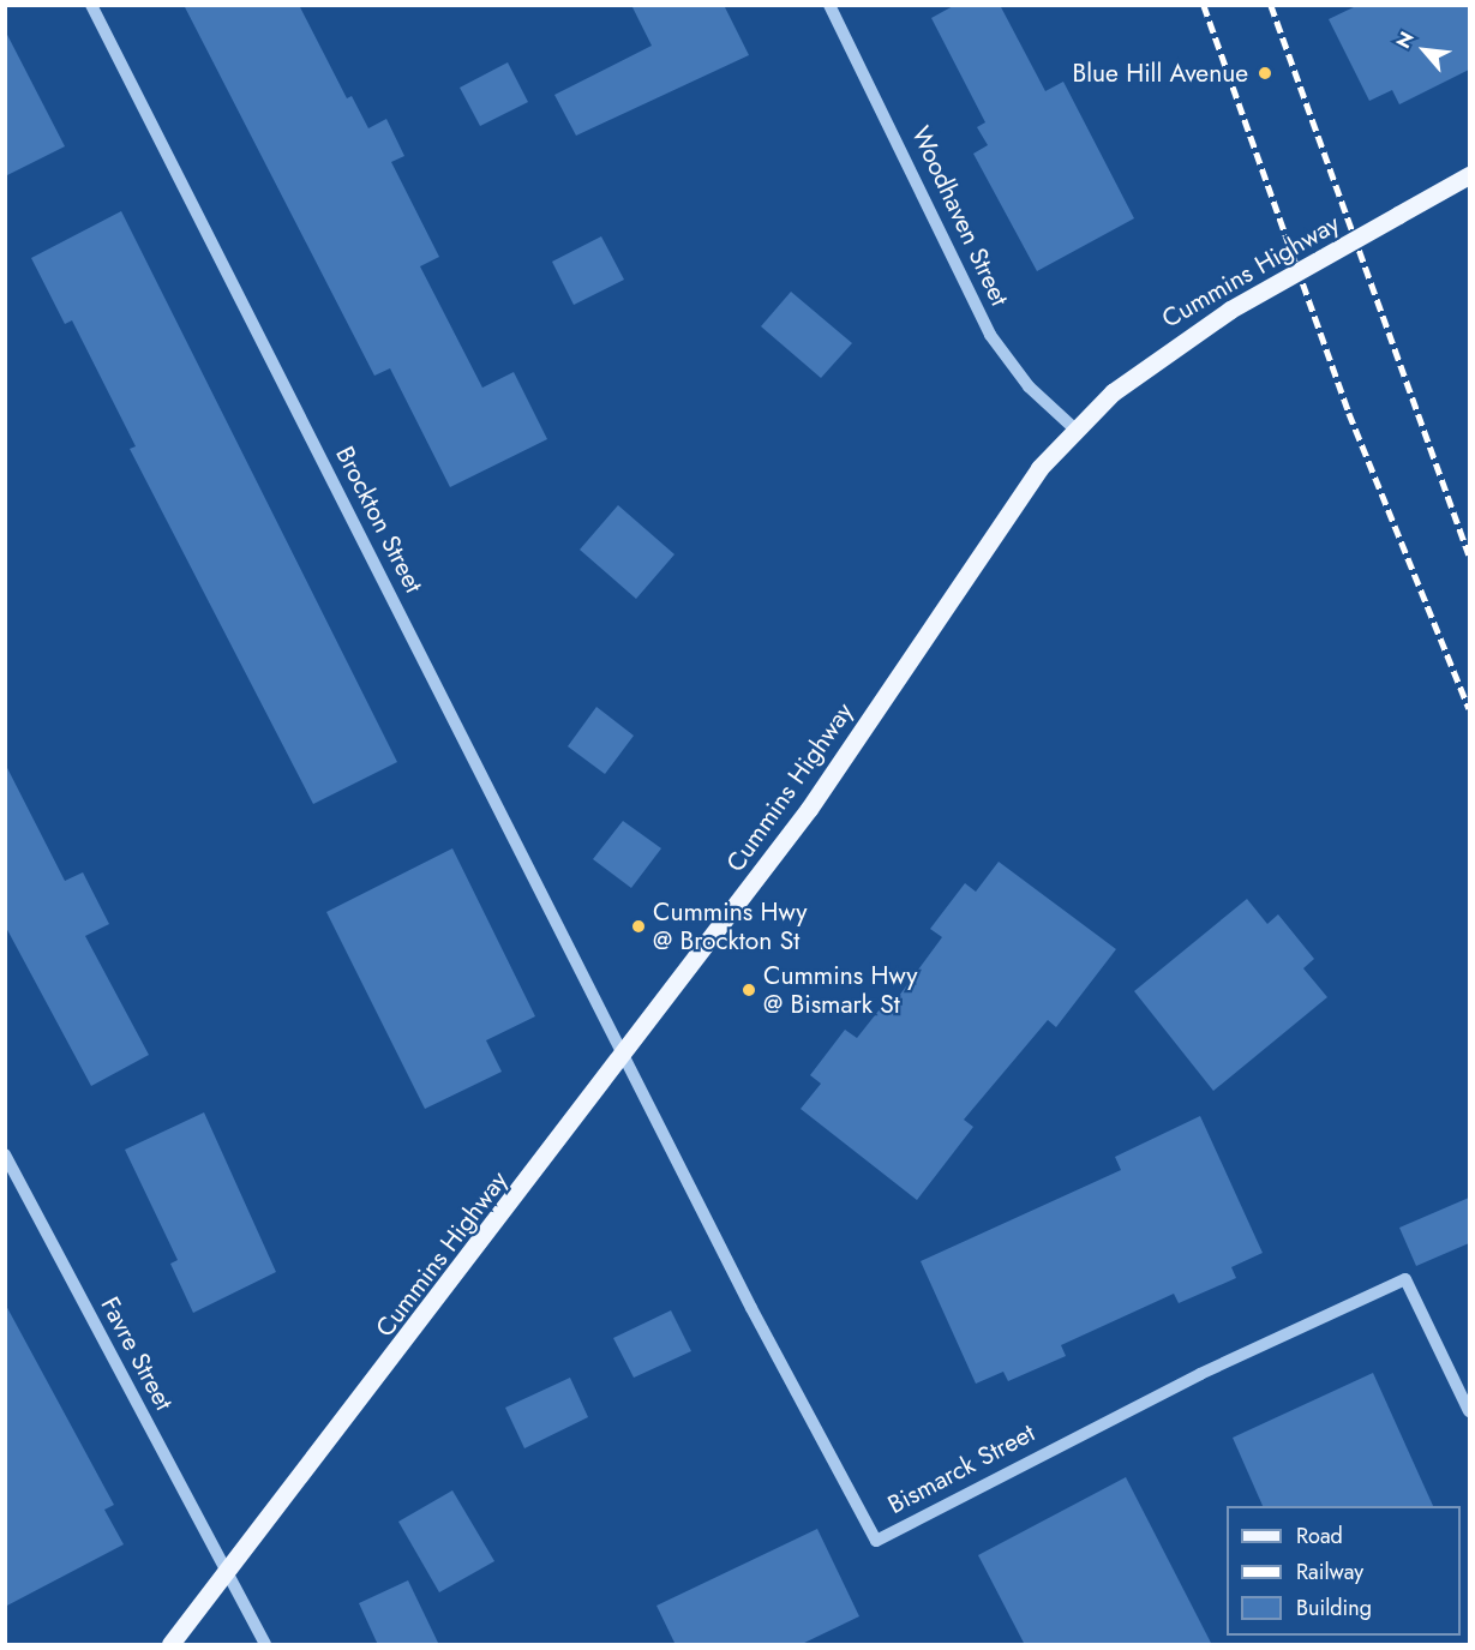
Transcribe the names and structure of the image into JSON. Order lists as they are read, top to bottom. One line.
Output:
{"streets":{"main road":["Cummins Highway"],"street":["Woodhaven Street","Brockton Street","Favre Street","Bismarck Street"]},"crossings":[["Woodhaven Street","Cummins Highway"],["Cummins Highway","Brockton Street"],["Cummins Highway","Favre Street"],["Cummins Highway","Bismarck Street"],["Brockton Street","Bismarck Street"]],"places":["Blue Hill Avenue","Cummins Hwy @ Brockton St","Cummins Hwy @ Bismark St"],"legend":["Road","Railway","Building"],"north":"top left"}
